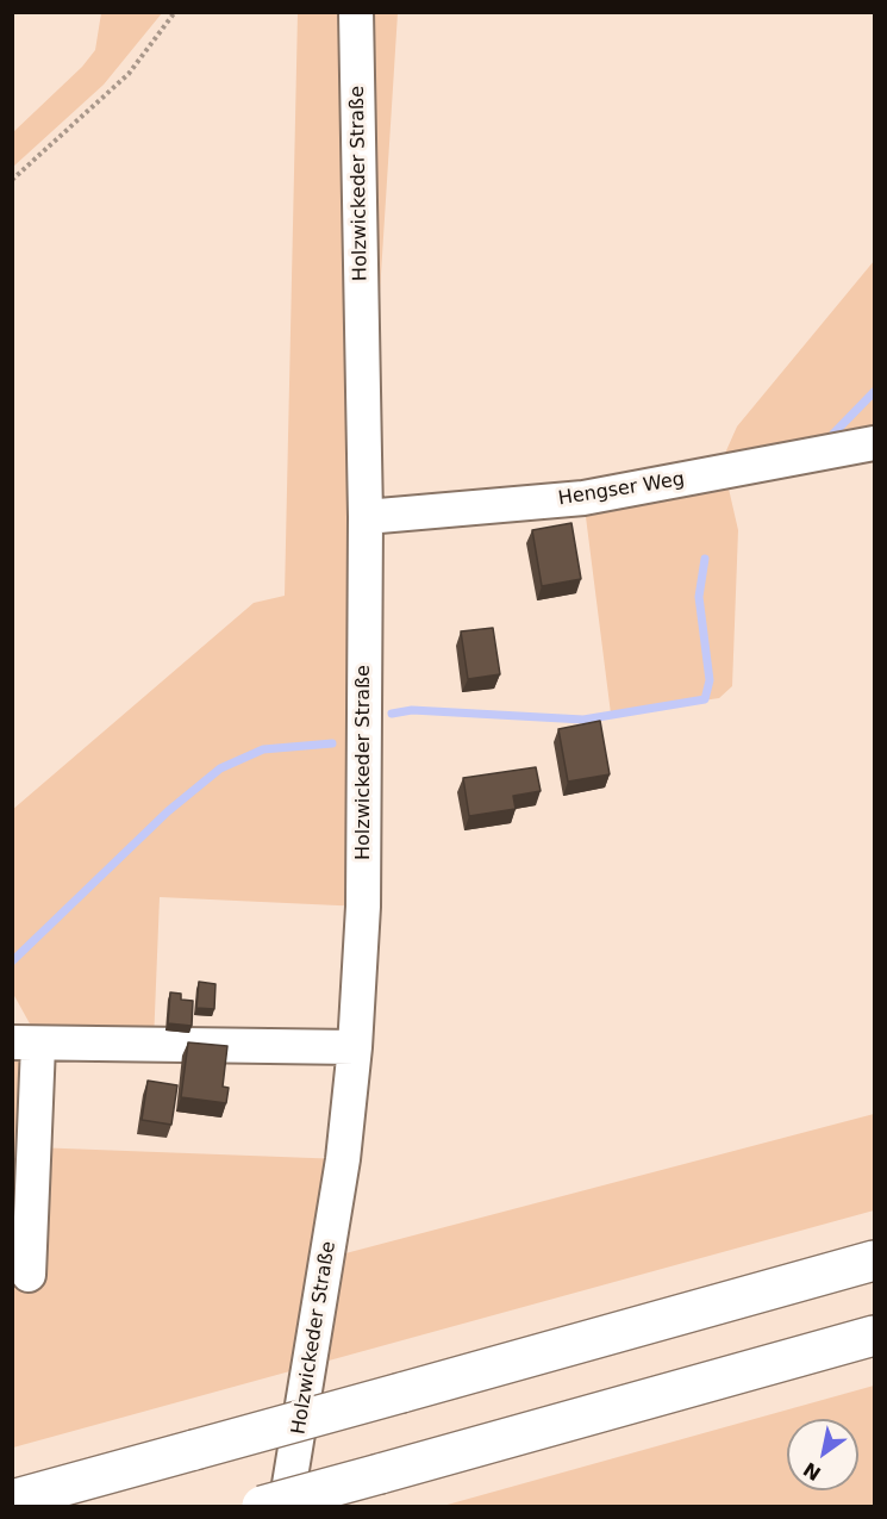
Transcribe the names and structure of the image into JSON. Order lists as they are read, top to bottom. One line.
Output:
{"streets":{"street":["Holzwickeder Straße","Hengser Weg"]},"crossings":[["Holzwickeder Straße","Hengser Weg"]],"north":"bottom left"}
